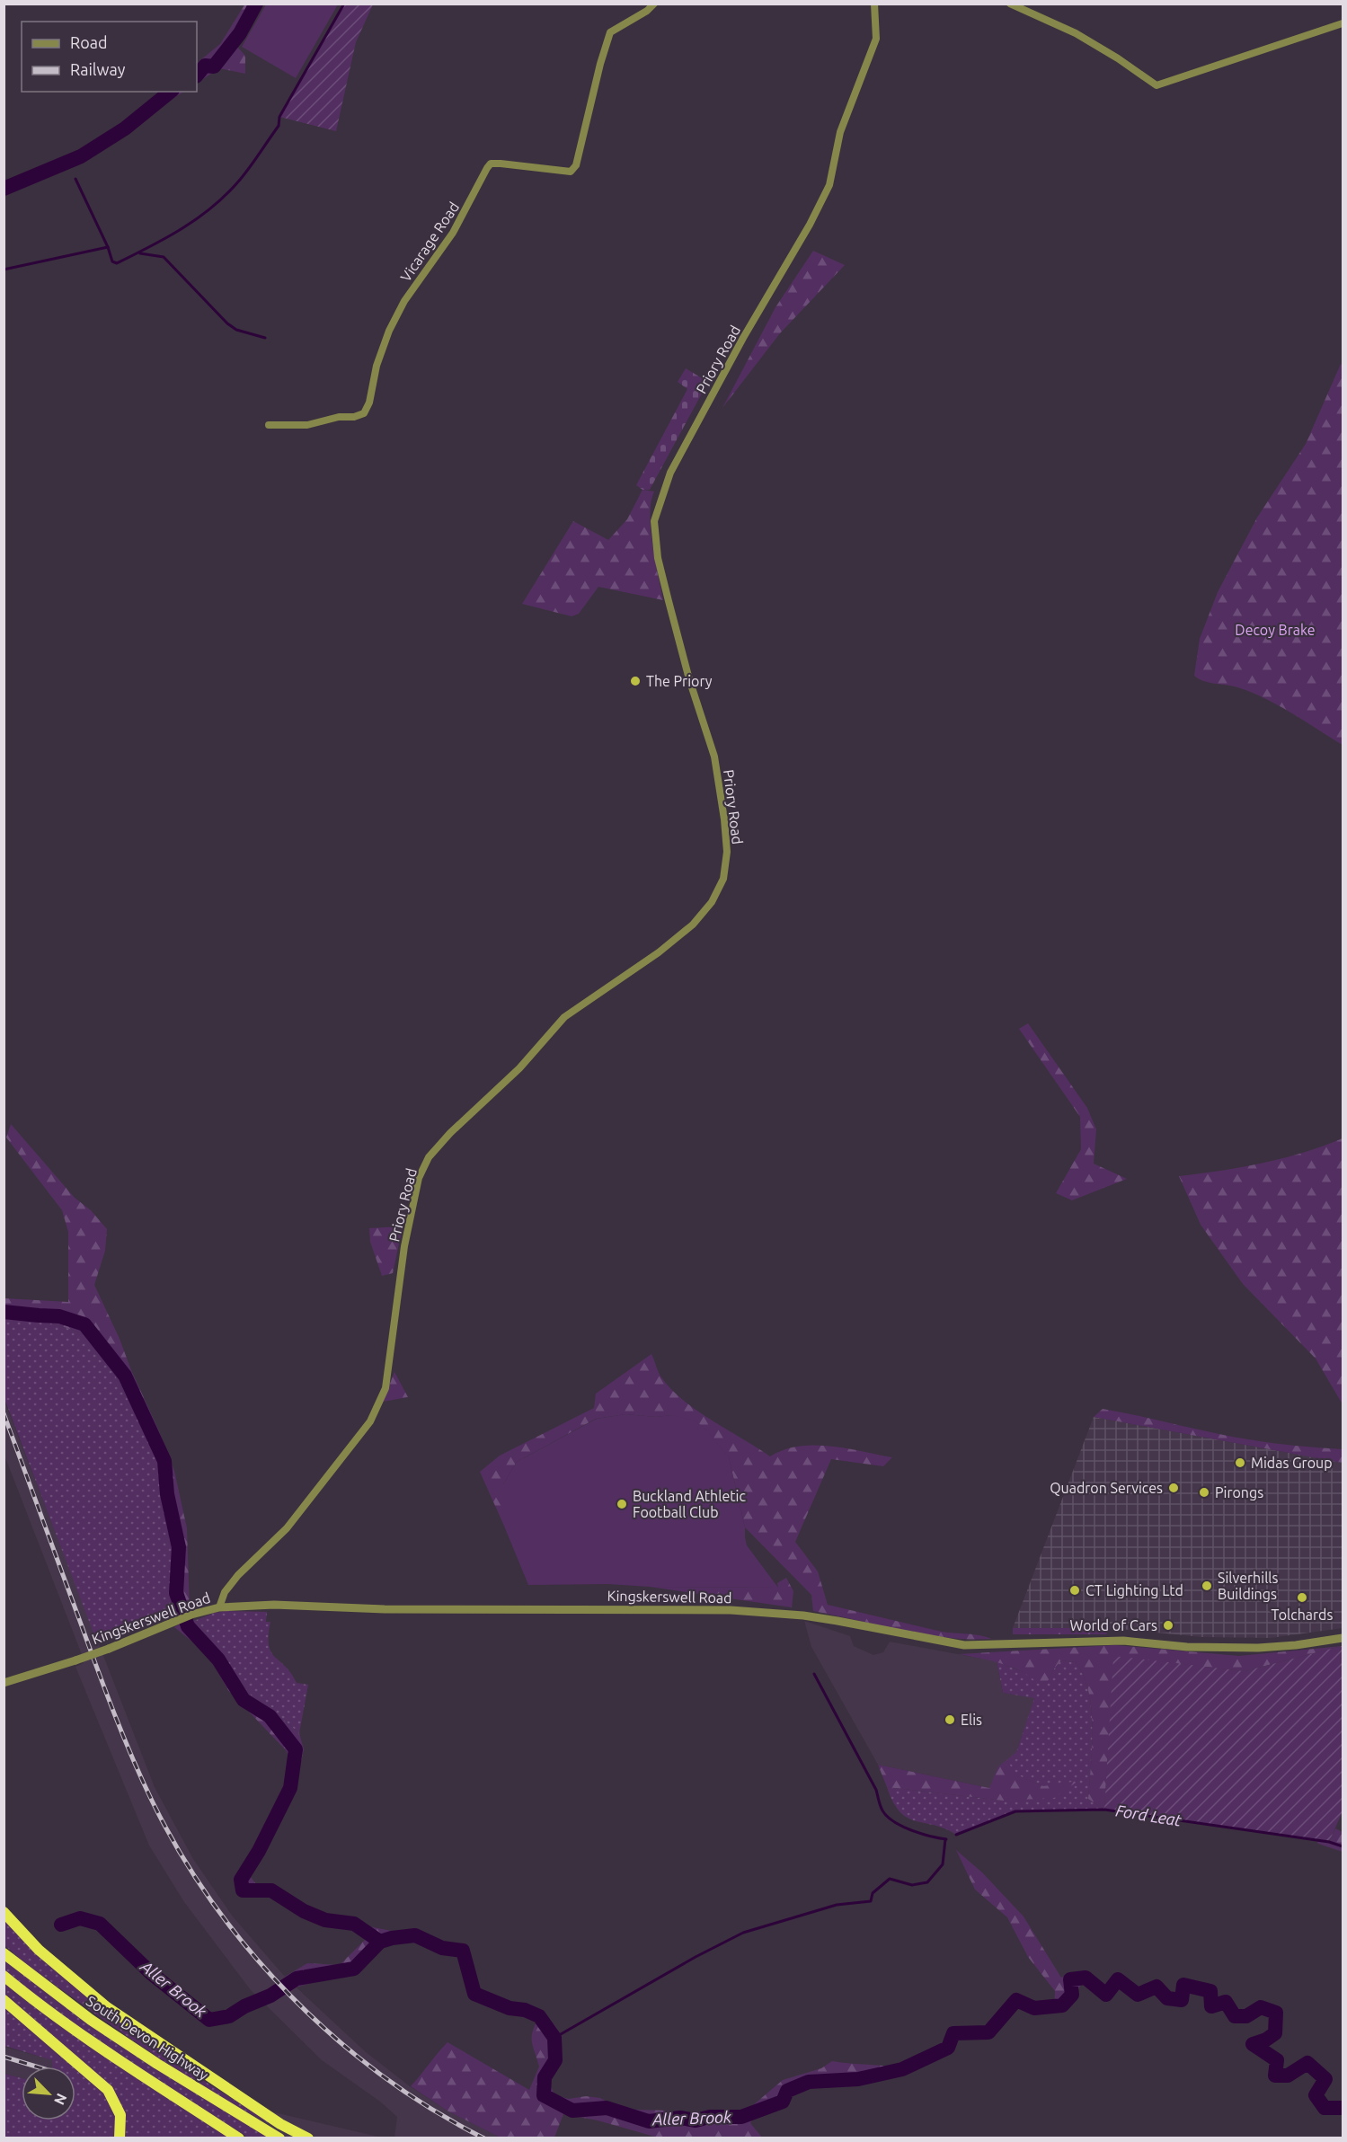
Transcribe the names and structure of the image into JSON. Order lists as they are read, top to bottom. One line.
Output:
{"streets":{"highway":["South Devon Highway"],"street":["Vicarage Road","Priory Road","Kingskerswell Road"]},"crossings":[["Priory Road","Kingskerswell Road"]],"water":["Ford Leat","Aller Brook"],"parks":["Decoy Brake"],"places":["The Priory","Midas Group","Quadron Services","Pirongs","Buckland Athletic Football Club","Silverhills Buildings","CT Lighting Ltd","Tolchards","World of Cars","Elis"],"legend":["Road","Railway"],"north":"bottom right"}
